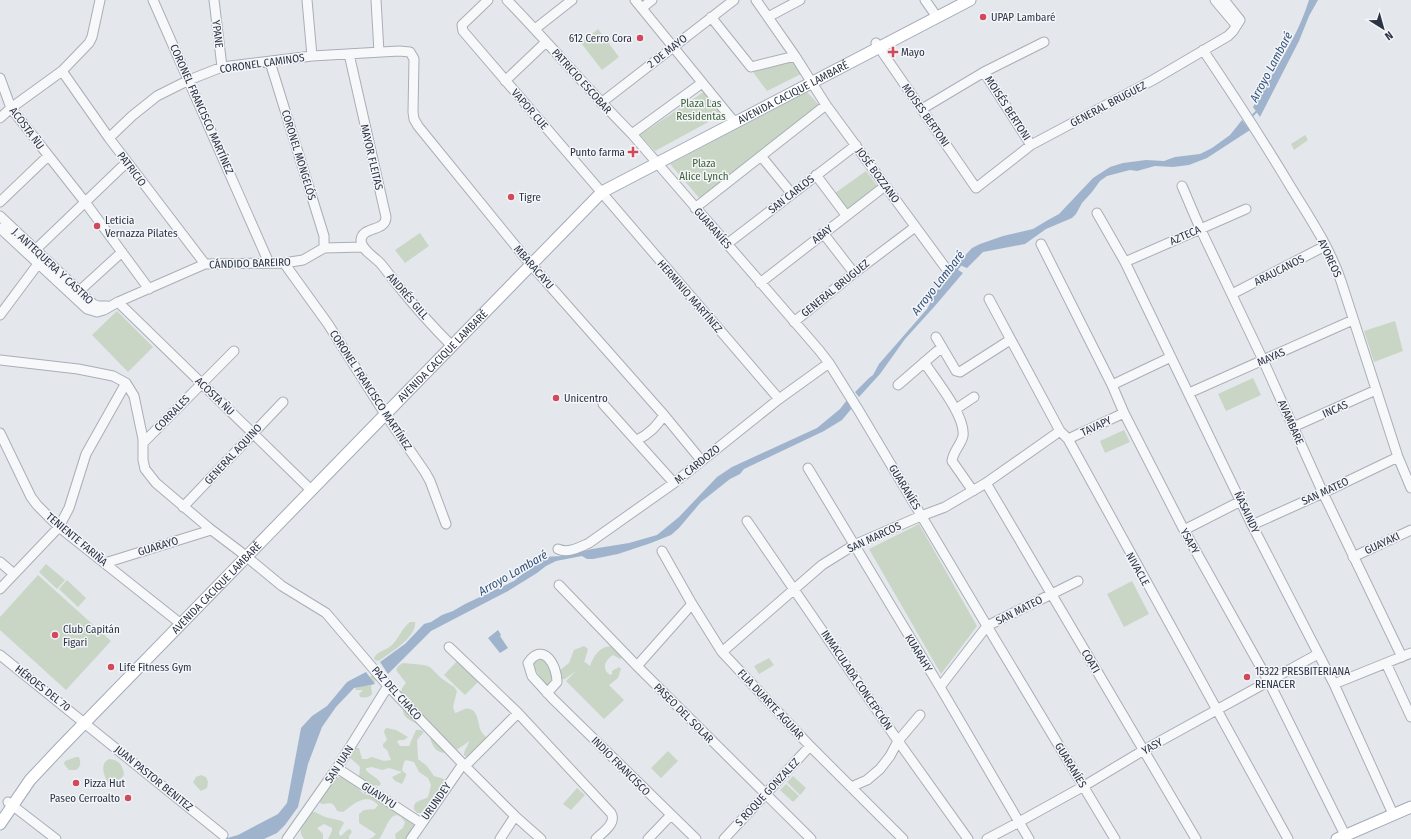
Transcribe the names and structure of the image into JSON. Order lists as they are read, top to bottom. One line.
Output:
{"streets":{"main road":["AVENIDA CACIQUE LAMBARÉ"],"street":["YPANE","2 DE MAYO","CORONEL CAMINOS","PATRICIO ESCOBAR","GENERAL BRUGUEZ","MOISÉS BERTONI","CORONEL FRANCISCO MARTÍNEZ","VAPOR CUE","MOISES BERTONI","ACOSTA ÑU","CORONEL MONGELÓS","MAYOR FLEITAS","PATRICIO","JOSÉ BOZZANO","SAN CARLOS","GUARANÍES","ABAY","AZTECA","AYOREOS","CÁNDIDO BAREIRO","J. ANTEQUERA Y CASTRO","MBARACAYU","ARAUCANOS","ANDRÉS GILL","HERMINIO MARTÍNEZ","MAYAS","INCAS","CORRALES","AVAMBARE","TAVAPY","GENERAL AQUINO","M. CARDOZO","SAN MATEO","ÑASAINDY","SAN MARCOS","TENIENTE FARIÑA","YSAPY","GUAYAKI","GUARAYO","NIVACLE","KUARAHY","COATI","INMACULADA CONCEPCIÓN","HÉROES DEL 70","PAZ DEL CHACO","FLIA DUARTE AGUIAR","PASEO DEL SOLAR","YASY","SAN JUAN","INDIO FRANCISCO","JUAN PASTOR BENITEZ","S ROQUE GONZALEZ","GUAVIYU","URUNDEY"]},"crossings":[["YPANE","CORONEL CAMINOS"],["2 DE MAYO","PATRICIO ESCOBAR"],["CORONEL CAMINOS","CORONEL FRANCISCO MARTÍNEZ"],["CORONEL CAMINOS","CORONEL MONGELÓS"],["CORONEL CAMINOS","MAYOR FLEITAS"],["CORONEL CAMINOS","PATRICIO"],["CORONEL CAMINOS","MBARACAYU"],["PATRICIO ESCOBAR","AVENIDA CACIQUE LAMBARÉ"],["PATRICIO ESCOBAR","GUARANÍES"],["AVENIDA CACIQUE LAMBARÉ","CORONEL FRANCISCO MARTÍNEZ"],["AVENIDA CACIQUE LAMBARÉ","VAPOR CUE"],["AVENIDA CACIQUE LAMBARÉ","MOISES BERTONI"],["AVENIDA CACIQUE LAMBARÉ","ACOSTA ÑU"],["AVENIDA CACIQUE LAMBARÉ","JOSÉ BOZZANO"],["AVENIDA CACIQUE LAMBARÉ","GUARANÍES"],["AVENIDA CACIQUE LAMBARÉ","MBARACAYU"],["AVENIDA CACIQUE LAMBARÉ","ANDRÉS GILL"],["AVENIDA CACIQUE LAMBARÉ","HERMINIO MARTÍNEZ"],["AVENIDA CACIQUE LAMBARÉ","TENIENTE FARIÑA"],["AVENIDA CACIQUE LAMBARÉ","HÉROES DEL 70"],["AVENIDA CACIQUE LAMBARÉ","PAZ DEL CHACO"],["AVENIDA CACIQUE LAMBARÉ","JUAN PASTOR BENITEZ"],["GENERAL BRUGUEZ","MOISÉS BERTONI"],["GENERAL BRUGUEZ","MOISES BERTONI"],["GENERAL BRUGUEZ","JOSÉ BOZZANO"],["GENERAL BRUGUEZ","GUARANÍES"],["GENERAL BRUGUEZ","AYOREOS"],["CORONEL FRANCISCO MARTÍNEZ","CÁNDIDO BAREIRO"],["VAPOR CUE","HERMINIO MARTÍNEZ"],["ACOSTA ÑU","CÁNDIDO BAREIRO"],["ACOSTA ÑU","J. ANTEQUERA Y CASTRO"],["ACOSTA ÑU","CORRALES"],["ACOSTA ÑU","GENERAL AQUINO"],["CORONEL MONGELÓS","CÁNDIDO BAREIRO"],["MAYOR FLEITAS","CÁNDIDO BAREIRO"],["MAYOR FLEITAS","ANDRÉS GILL"],["PATRICIO","CÁNDIDO BAREIRO"],["JOSÉ BOZZANO","SAN CARLOS"],["JOSÉ BOZZANO","ABAY"],["SAN CARLOS","GUARANÍES"],["GUARANÍES","ABAY"],["GUARANÍES","M. CARDOZO"],["GUARANÍES","SAN MATEO"],["GUARANÍES","SAN MARCOS"],["GUARANÍES","YASY"],["AZTECA","AVAMBARE"],["AZTECA","ÑASAINDY"],["AYOREOS","ARAUCANOS"],["AYOREOS","MAYAS"],["AYOREOS","INCAS"],["AYOREOS","SAN MATEO"],["CÁNDIDO BAREIRO","J. ANTEQUERA Y CASTRO"],["CÁNDIDO BAREIRO","ANDRÉS GILL"],["MBARACAYU","M. CARDOZO"],["ARAUCANOS","AVAMBARE"],["HERMINIO MARTÍNEZ","M. CARDOZO"],["MAYAS","AVAMBARE"],["MAYAS","ÑASAINDY"],["INCAS","AVAMBARE"],["CORRALES","PAZ DEL CHACO"],["AVAMBARE","SAN MATEO"],["AVAMBARE","GUAYAKI"],["TAVAPY","YSAPY"],["TAVAPY","NIVACLE"],["GENERAL AQUINO","PAZ DEL CHACO"],["SAN MATEO","ÑASAINDY"],["SAN MATEO","KUARAHY"],["SAN MATEO","COATI"],["ÑASAINDY","YASY"],["SAN MARCOS","NIVACLE"],["SAN MARCOS","KUARAHY"],["SAN MARCOS","COATI"],["SAN MARCOS","INMACULADA CONCEPCIÓN"],["SAN MARCOS","FLIA DUARTE AGUIAR"],["TENIENTE FARIÑA","GUARAYO"],["YSAPY","YASY"],["GUARAYO","PAZ DEL CHACO"],["NIVACLE","YASY"],["KUARAHY","YASY"],["COATI","YASY"],["HÉROES DEL 70","JUAN PASTOR BENITEZ"],["PAZ DEL CHACO","SAN JUAN"],["PAZ DEL CHACO","URUNDEY"],["FLIA DUARTE AGUIAR","S ROQUE GONZALEZ"],["PASEO DEL SOLAR","S ROQUE GONZALEZ"],["SAN JUAN","GUAVIYU"],["GUAVIYU","URUNDEY"]],"water":["Arroyo Lambaré"],"parks":["Plaza Las Residentas","Plaza Alice Lynch"],"places":{"other":["UPAP Lambaré","612 Cerro Cora","Tigre","Leticia Vernazza Pilates","Unicentro","Club Capitán Figari","Life Fitness Gym","15322 PRESBITERIANA RENACER","Pizza Hut","Paseo Cerroalto"],"health":["Mayo","Punto farma"]},"north":"bottom right"}
